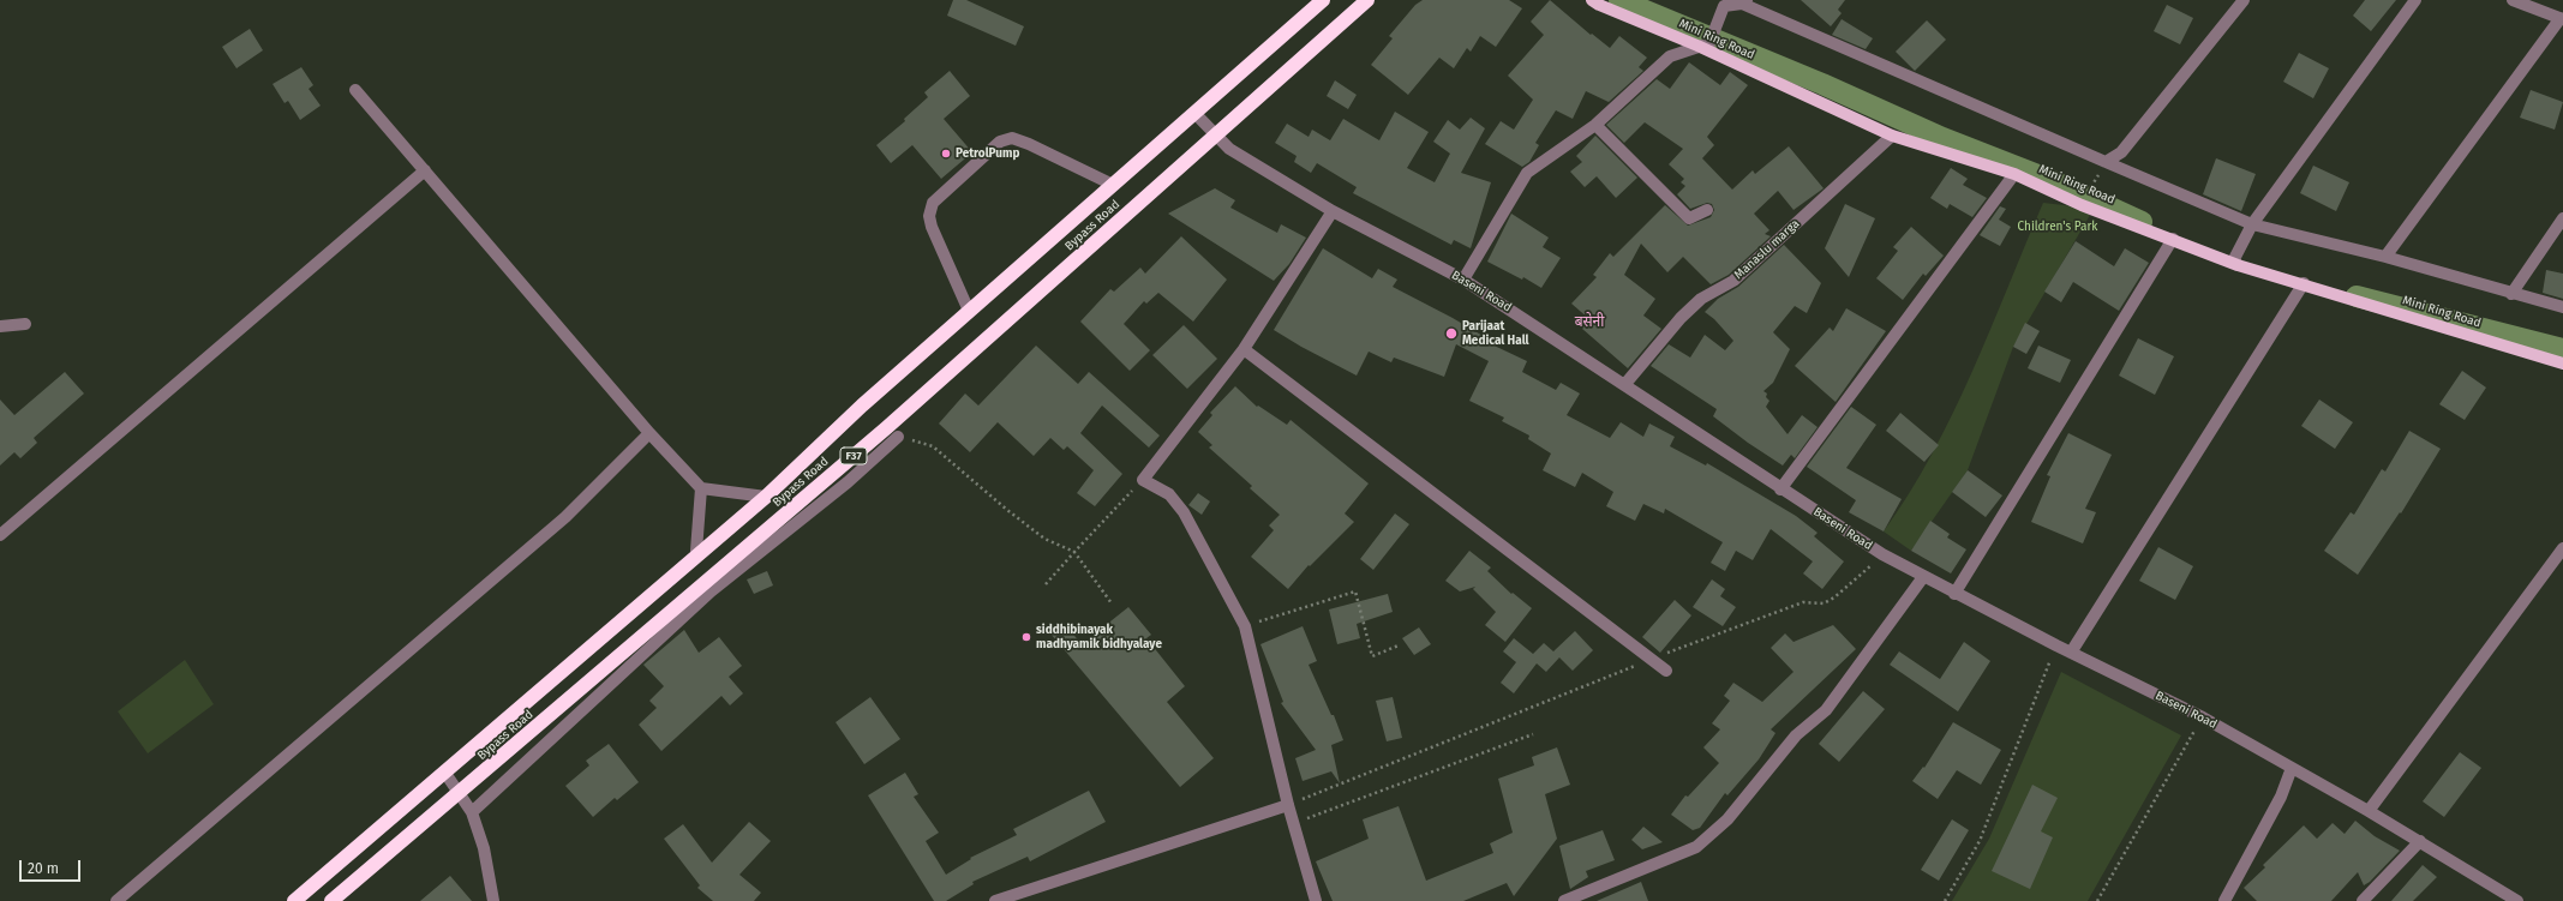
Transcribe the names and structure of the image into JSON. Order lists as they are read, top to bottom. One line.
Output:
{"streets":{"highway":["Bypass Road","F37"],"main road":["Mini Ring Road"],"street":["Manaslu marga","Baseni Road"]},"crossings":[["Mini Ring Road","Manaslu marga"],["Bypass Road","Baseni Road"],["Manaslu marga","Baseni Road"]],"districts":["बसेनी"],"parks":["Children's Park"],"places":["PetrolPump","Parijaat Medical Hall","siddhibinayak madhyamik bidhyalaye"],"scale_bar":"20 m"}
